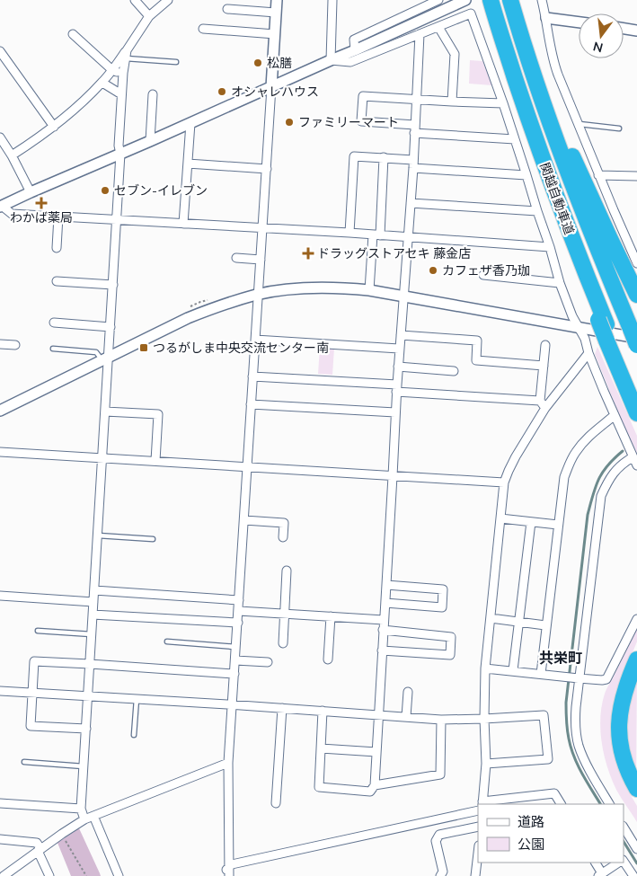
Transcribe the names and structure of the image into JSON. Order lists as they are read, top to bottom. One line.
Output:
{"streets":{"highway":["関越自動車道"]},"districts":["共栄町"],"places":{"other":["松膳","オシャレハウス","ファミリーマート","セブン-イレブン","カフェザ香乃珈"],"health":["わかば薬局","ドラッグストアセキ 藤金店"],"transit":["つるがしま中央交流センター南"]},"legend":["道路","公園"],"north":"bottom"}
